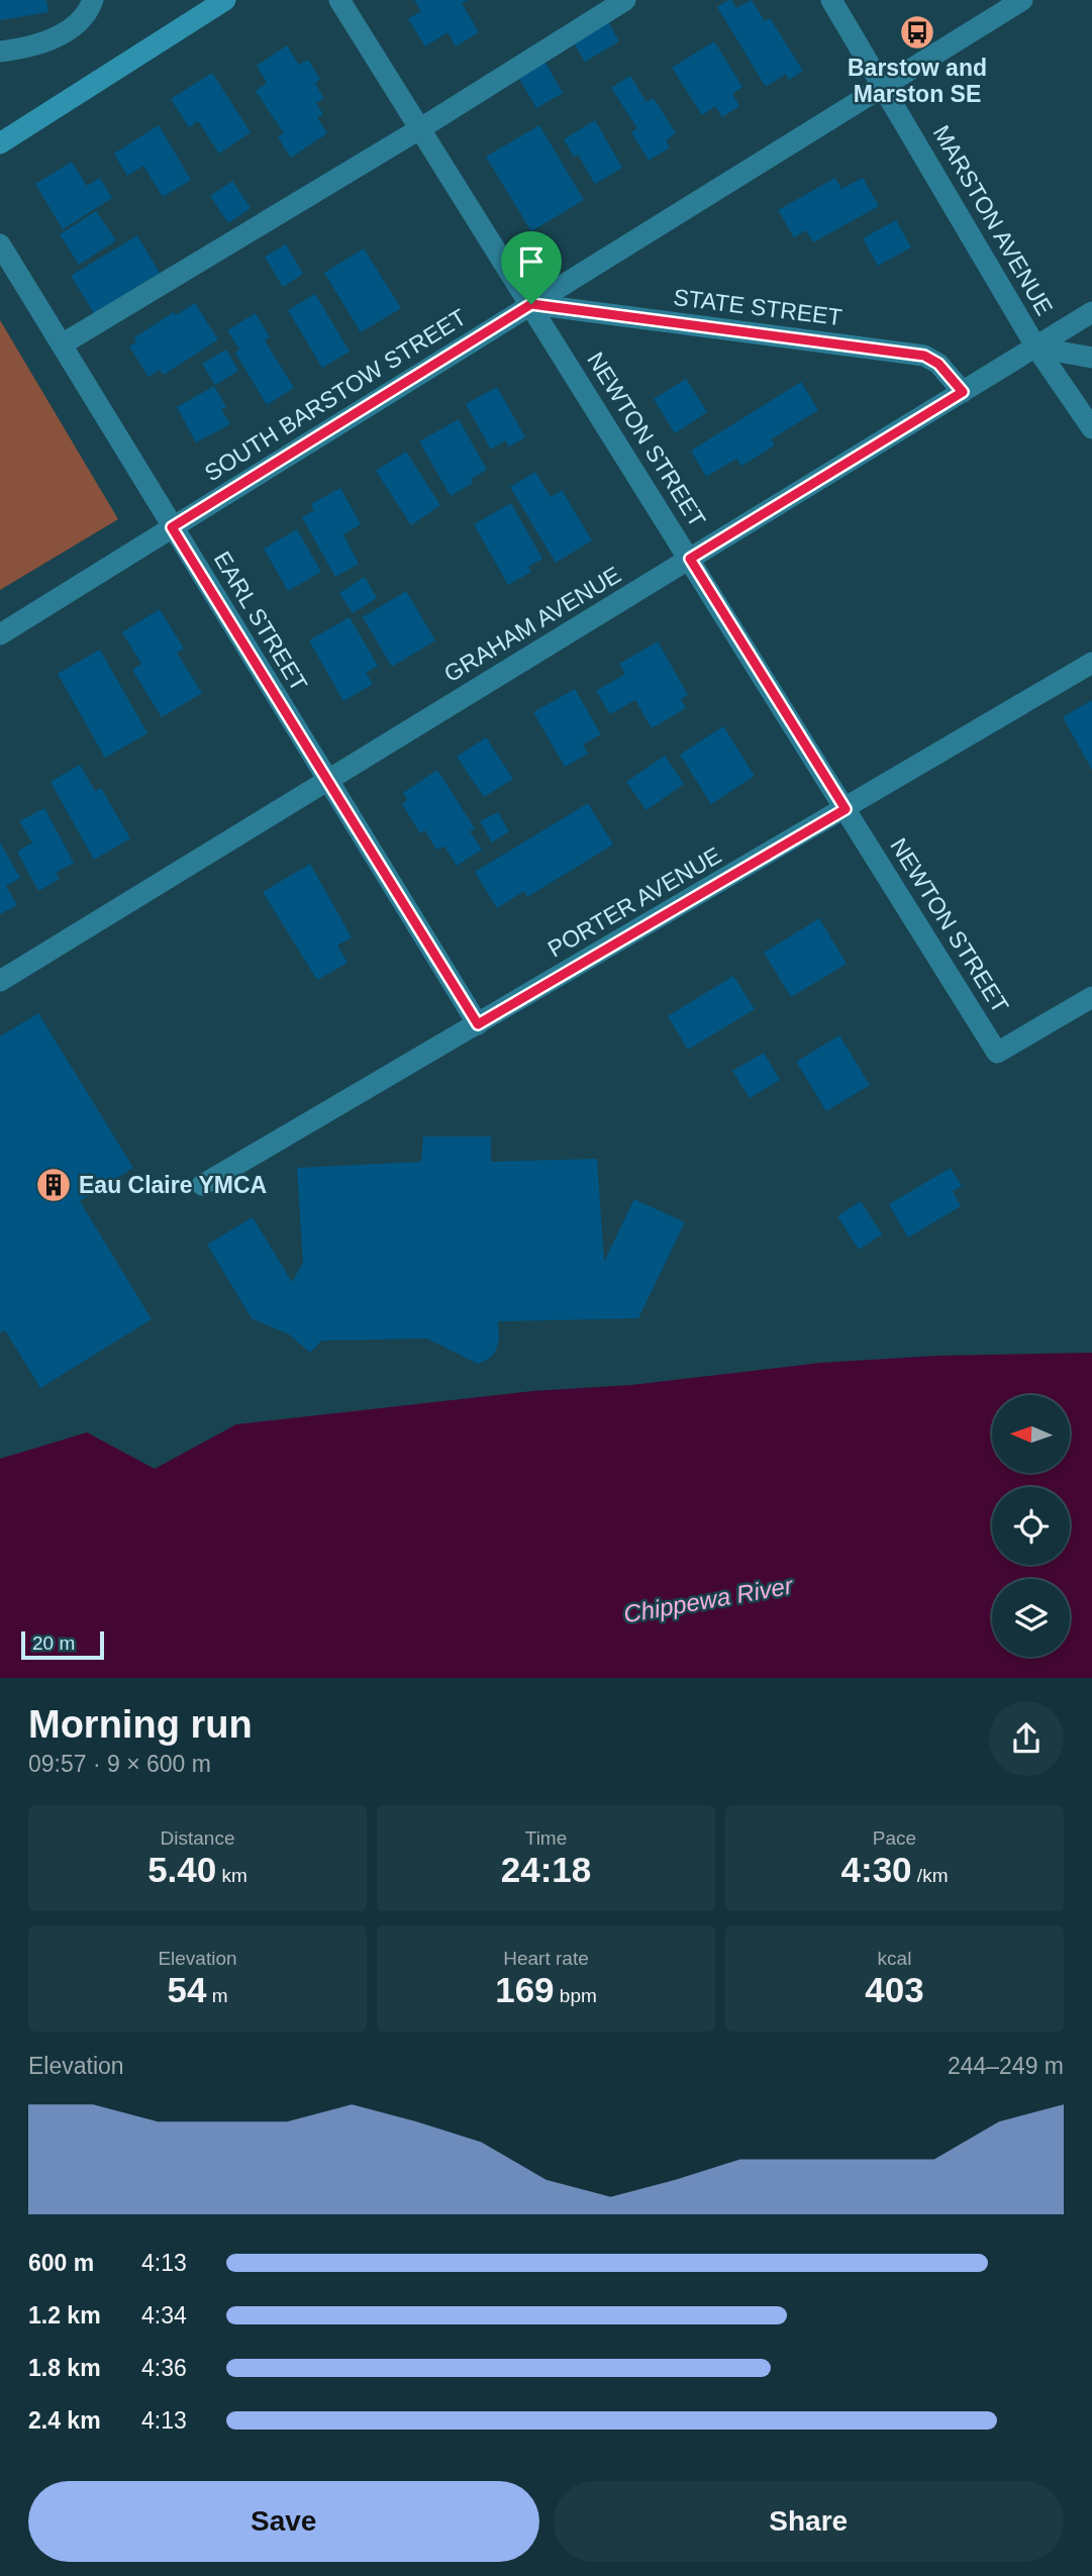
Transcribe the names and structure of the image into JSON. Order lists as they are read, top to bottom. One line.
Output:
{"streets":{"street":["MARSTON AVENUE","STATE STREET","SOUTH BARSTOW STREET","NEWTON STREET","EARL STREET","GRAHAM AVENUE","PORTER AVENUE"]},"crossings":[["MARSTON AVENUE","SOUTH BARSTOW STREET"],["MARSTON AVENUE","GRAHAM AVENUE"],["STATE STREET","SOUTH BARSTOW STREET"],["STATE STREET","NEWTON STREET"],["STATE STREET","GRAHAM AVENUE"],["SOUTH BARSTOW STREET","NEWTON STREET"],["SOUTH BARSTOW STREET","EARL STREET"],["NEWTON STREET","GRAHAM AVENUE"],["NEWTON STREET","PORTER AVENUE"],["EARL STREET","GRAHAM AVENUE"],["EARL STREET","PORTER AVENUE"]],"water":["Chippewa River"],"places":{"bus stop":["Barstow and Marston SE"],"building":["Eau Claire YMCA"]},"scale_bar":"20 m","north":"left","page":{"scale":"20 m","heading":["Morning run","09:57 · 9 × 600 m"],"stats":[["Distance","5.40 km"],["Time","24:18"],["Pace","4:30 /km"],["Elevation","54 m"],["Heart rate","169 bpm"],["kcal","403"]],"chart":["Elevation","244–249 m"],"list":[{"name":"600 m","note":"4:13"},{"name":"1.2 km","note":"4:34"},{"name":"1.8 km","note":"4:36"},{"name":"2.4 km","note":"4:13"}],"buttons":["Save","Share"]}}
